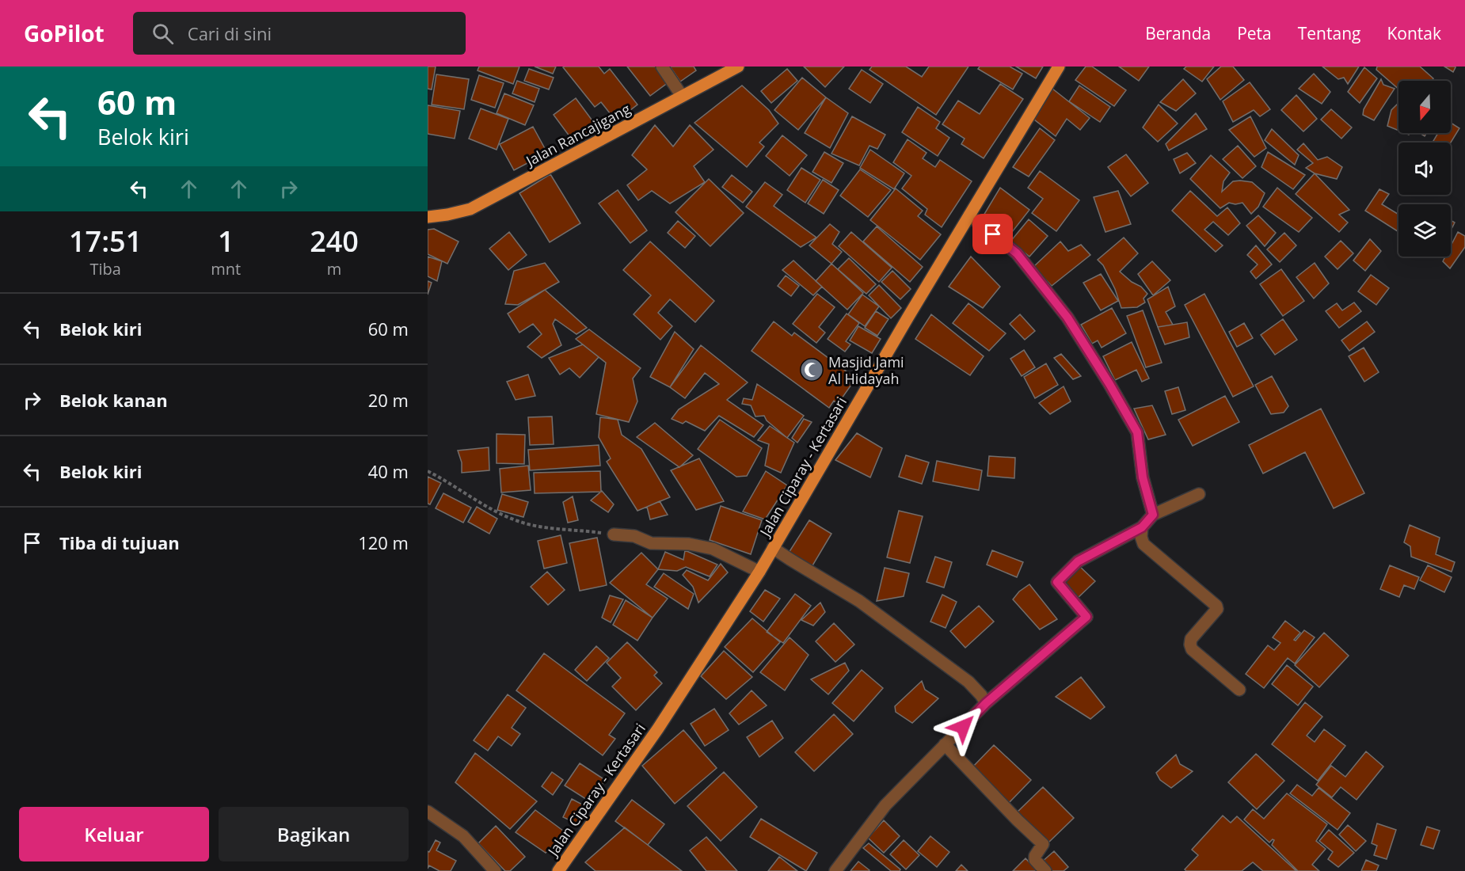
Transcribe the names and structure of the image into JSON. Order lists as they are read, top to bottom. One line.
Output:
{"streets":{"main road":["Jalan Rancajigang","Jalan Ciparay - Kertasari"]},"places":{"mosque":["Masjid Jami Al Hidayah"]},"north":"bottom","page":{"header":"GoPilot","search":"Cari di sini","nav":["Beranda","Peta","Tentang","Kontak"],"turn":["60 m","Belok kiri"],"eta":["17:51","Tiba","1","mnt","240","m"],"list":[{"name":"Belok kiri","value":"60 m"},{"name":"Belok kanan","value":"20 m"},{"name":"Belok kiri","value":"40 m"},{"name":"Tiba di tujuan","value":"120 m"}],"buttons":["Keluar","Bagikan"]}}
